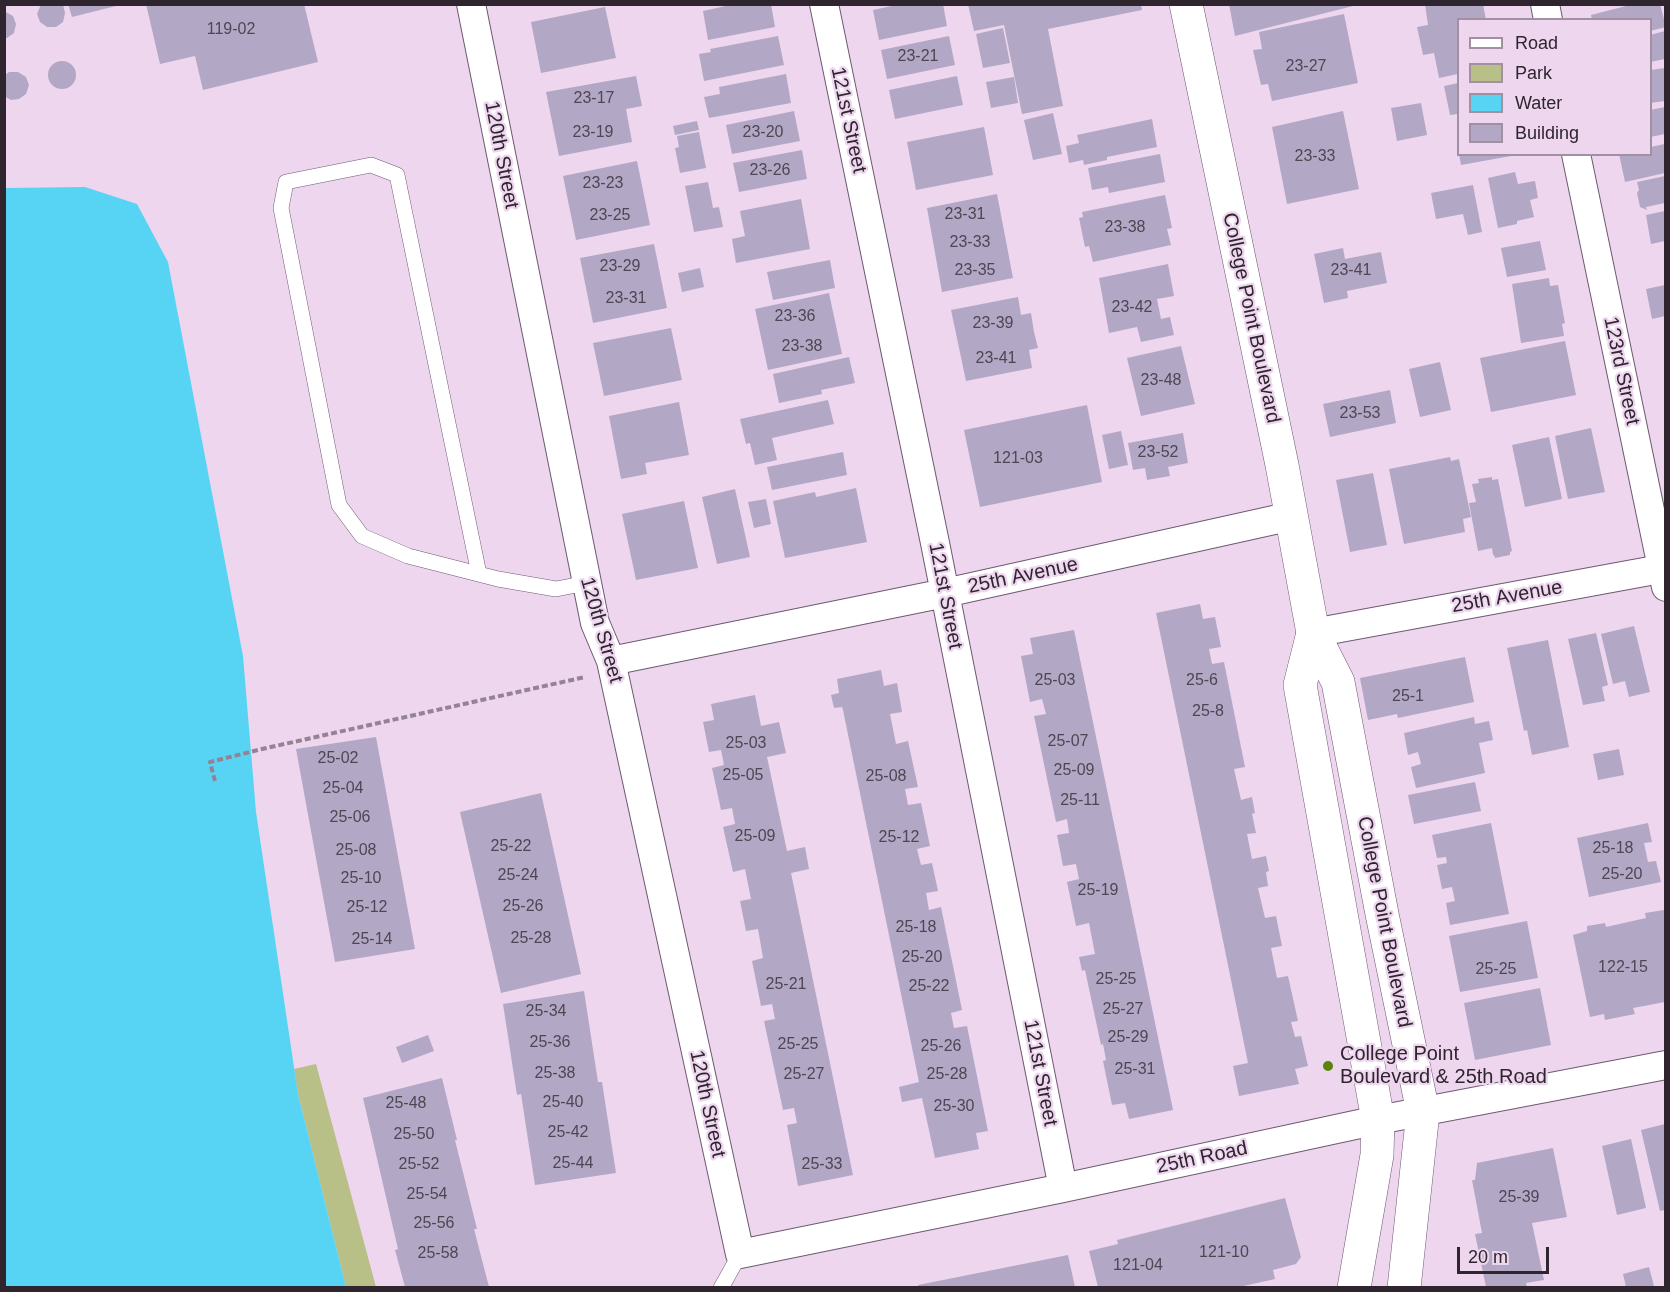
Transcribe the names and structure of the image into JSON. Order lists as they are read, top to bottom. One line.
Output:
{"streets":{"main road":["College Point Boulevard"],"street":["121st Street","120th Street","123rd Street","25th Avenue","25th Road"]},"crossings":[["121st Street","25th Avenue"],["121st Street","25th Road"],["120th Street","25th Avenue"],["120th Street","25th Road"],["College Point Boulevard","25th Avenue"],["College Point Boulevard","25th Road"],["123rd Street","25th Avenue"]],"places":["College Point Boulevard & 25th Road"],"house_numbers":["119-02","23-21","23-27","23-17","23-19","23-20","23-33","23-26","23-23","23-31","23-25","23-38","23-33","23-29","23-35","23-41","23-31","23-42","23-36","23-39","23-38","23-41","23-48","23-53","23-52","121-03","25-03","25-6","25-1","25-8","25-07","25-03","25-02","25-09","25-05","25-08","25-04","25-11","25-06","25-09","25-12","25-22","25-18","25-08","25-20","25-24","25-10","25-19","25-26","25-12","25-18","25-28","25-14","25-20","122-15","25-25","25-25","25-21","25-22","25-27","25-34","25-29","25-36","25-25","25-26","25-31","25-38","25-27","25-28","25-40","25-48","25-30","25-42","25-50","25-44","25-52","25-33","25-54","25-39","25-56","121-10","25-58","121-04"],"legend":["Road","Park","Water","Building"],"scale_bar":"20 m"}
